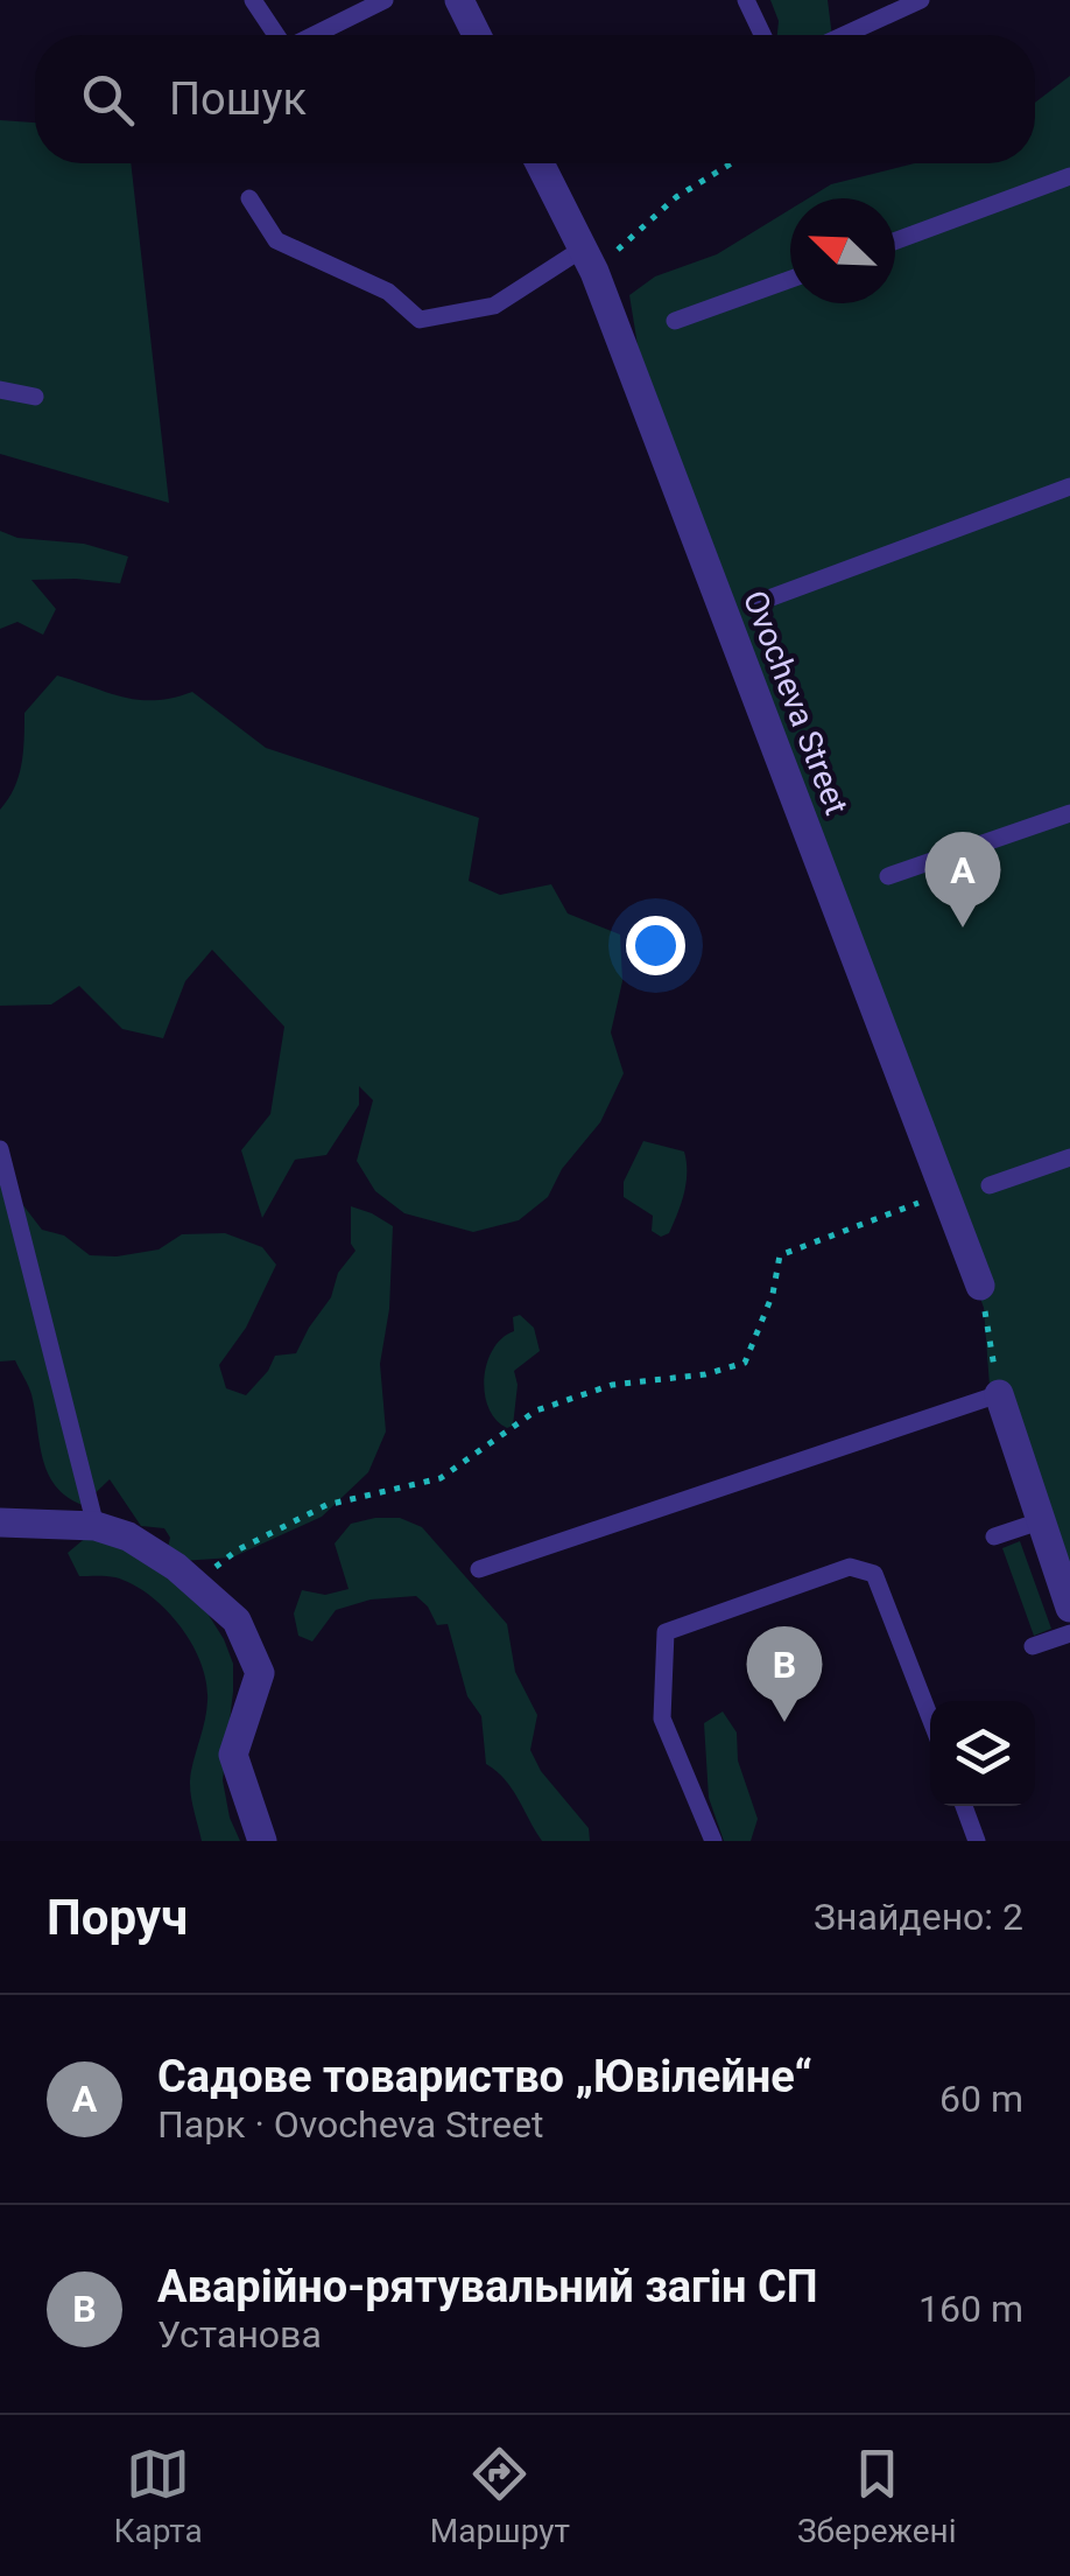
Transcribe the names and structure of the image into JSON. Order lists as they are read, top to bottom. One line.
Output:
{"streets":{"street":["Ovocheva Street"]},"north":"top left","page":{"search":"Пошук","pins":["A","B"],"heading":["Поруч","Знайдено: 2"],"list":[{"mark":"A","name":"Садове товариство „Ювілейне“","note":"Парк · Ovocheva Street","value":"60 m"},{"mark":"B","name":"Аварійно-рятувальний загін СП","note":"Установа","value":"160 m"}],"nav":["Карта","Маршрут","Збережені"]}}
